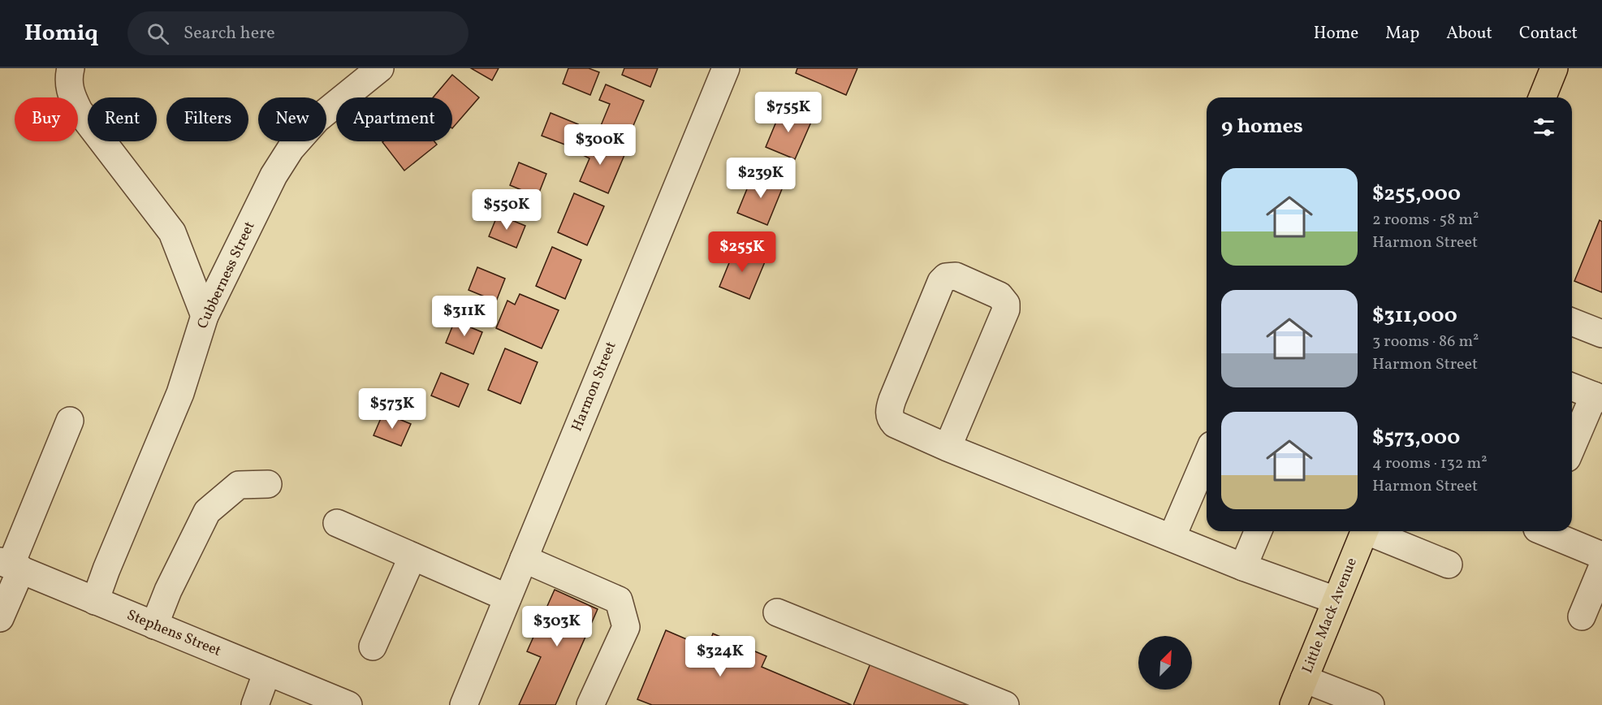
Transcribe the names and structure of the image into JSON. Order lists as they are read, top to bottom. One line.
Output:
{"streets":{"main road":["Little Mack Avenue"],"street":["Cubberness Street","Harmon Street","Stephens Street"]},"crossings":[["Cubberness Street","Stephens Street"]],"north":"top right","page":{"header":"Homiq","search":"Search here","nav":["Home","Map","About","Contact"],"price":["$755K","$300K","$239K","$550K","$255K","$311K","$573K","$303K","$324K"],"chip":["Buy","Rent","Filters","New","Apartment"],"heading":"9 homes","list":[{"name":"$255,000","note":"2 rooms · 58 m² · Harmon Street"},{"name":"$311,000","note":"3 rooms · 86 m² · Harmon Street"},{"name":"$573,000","note":"4 rooms · 132 m² · Harmon Street"}]}}
